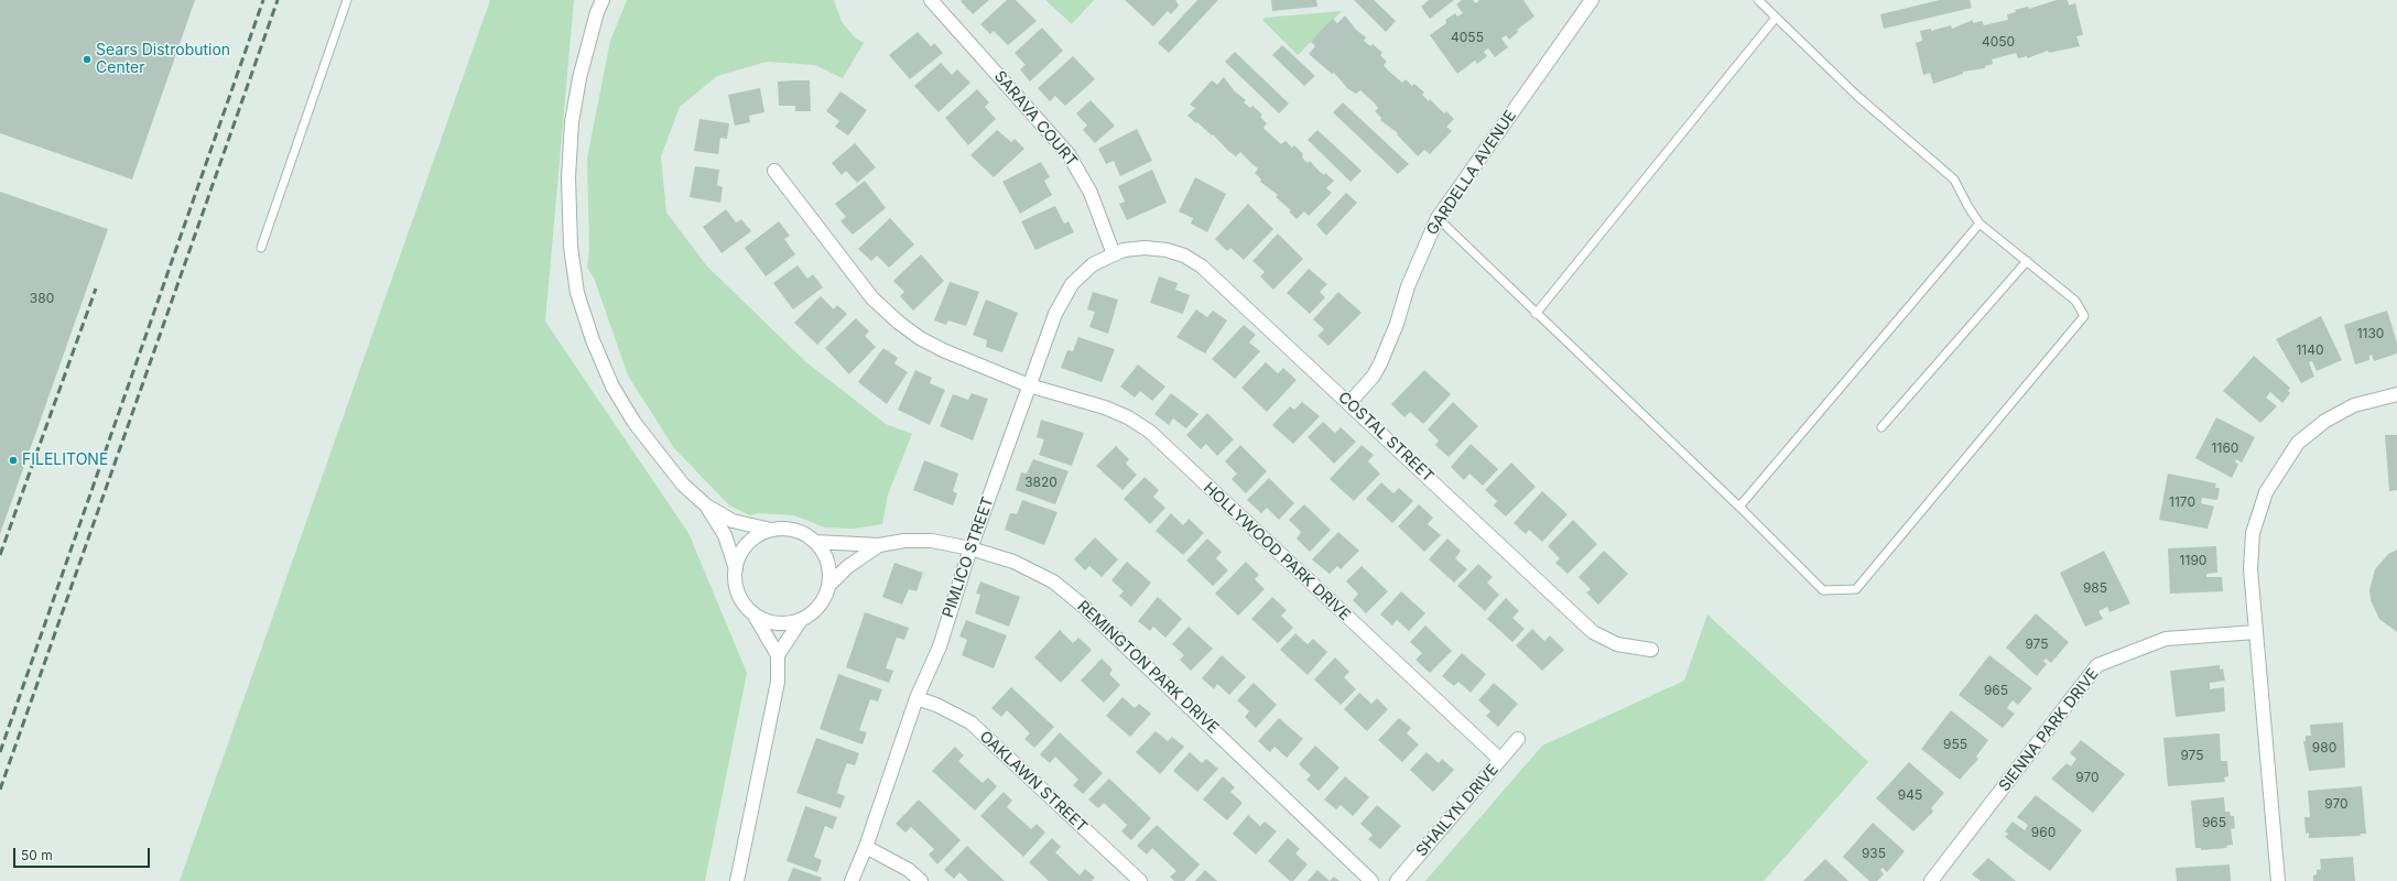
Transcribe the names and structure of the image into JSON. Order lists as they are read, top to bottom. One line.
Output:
{"streets":{"street":["SARAVA COURT","GARDELLA AVENUE","COSTAL STREET","HOLLYWOOD PARK DRIVE","PIMLICO STREET","REMINGTON PARK DRIVE","SIENNA PARK DRIVE","OAKLAWN STREET","SHAILYN DRIVE"]},"crossings":[["SARAVA COURT","COSTAL STREET"],["SARAVA COURT","PIMLICO STREET"],["GARDELLA AVENUE","COSTAL STREET"],["COSTAL STREET","PIMLICO STREET"],["HOLLYWOOD PARK DRIVE","PIMLICO STREET"],["HOLLYWOOD PARK DRIVE","SHAILYN DRIVE"],["PIMLICO STREET","REMINGTON PARK DRIVE"],["PIMLICO STREET","OAKLAWN STREET"]],"places":["Sears Distrobution Center","FILELITONE"],"house_numbers":["4055","4050","380","1130","1140","1160","3820","1170","1190","985","975","965","955","980","975","970","945","970","965","960","935"],"scale_bar":"50 m"}
